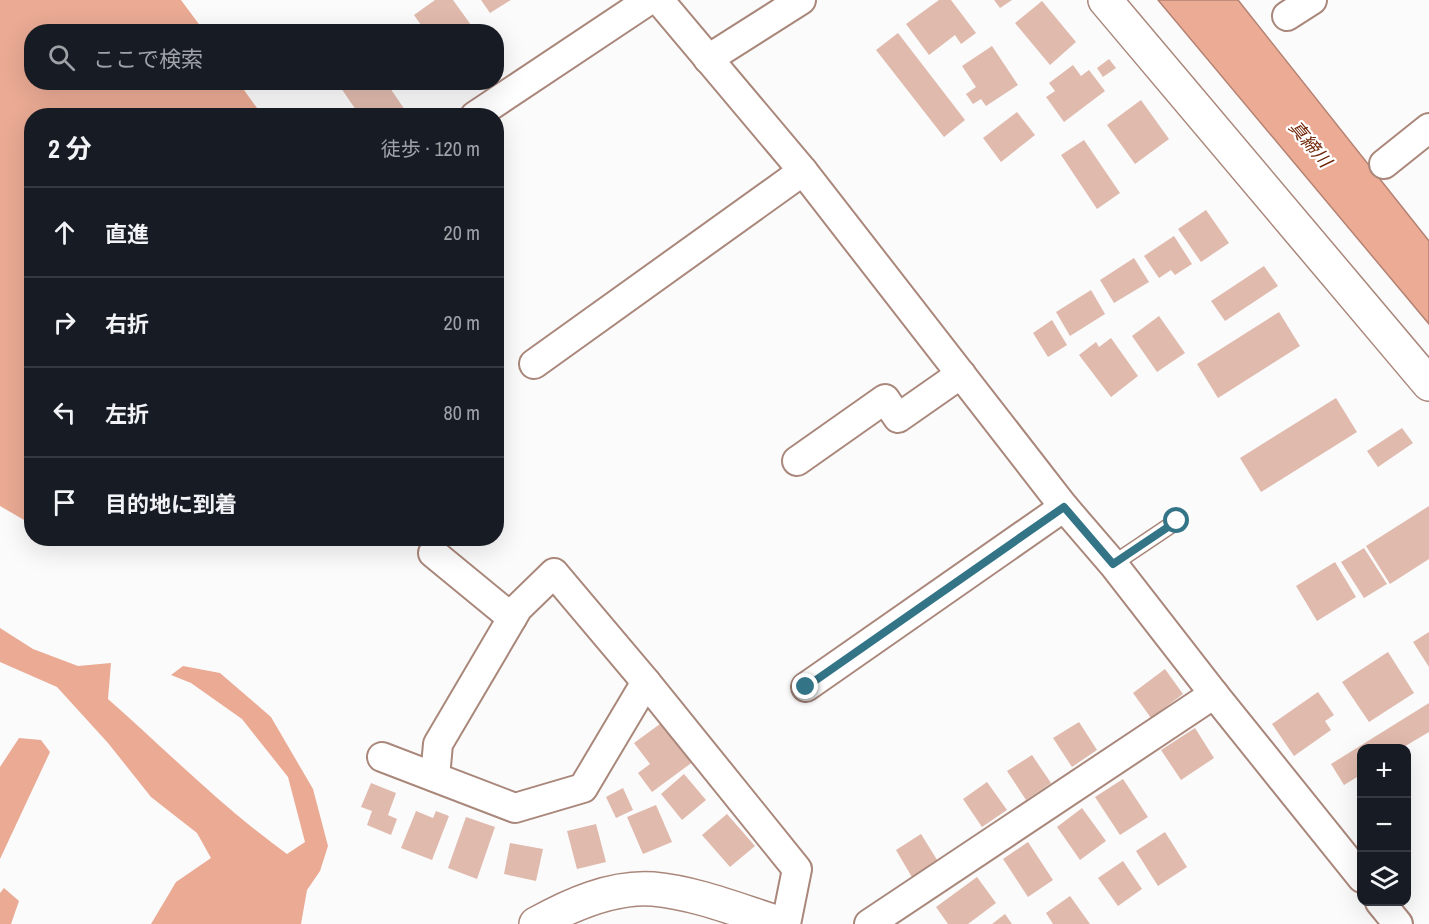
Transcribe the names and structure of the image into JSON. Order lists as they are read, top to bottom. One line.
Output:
{"water":["真締川"],"page":{"search":"ここで検索","heading":["2 分","徒歩 · 120 m"],"list":[["直進","20 m"],["右折","20 m"],["左折","80 m"],"目的地に到着"],"map_buttons":["+","−"]}}
